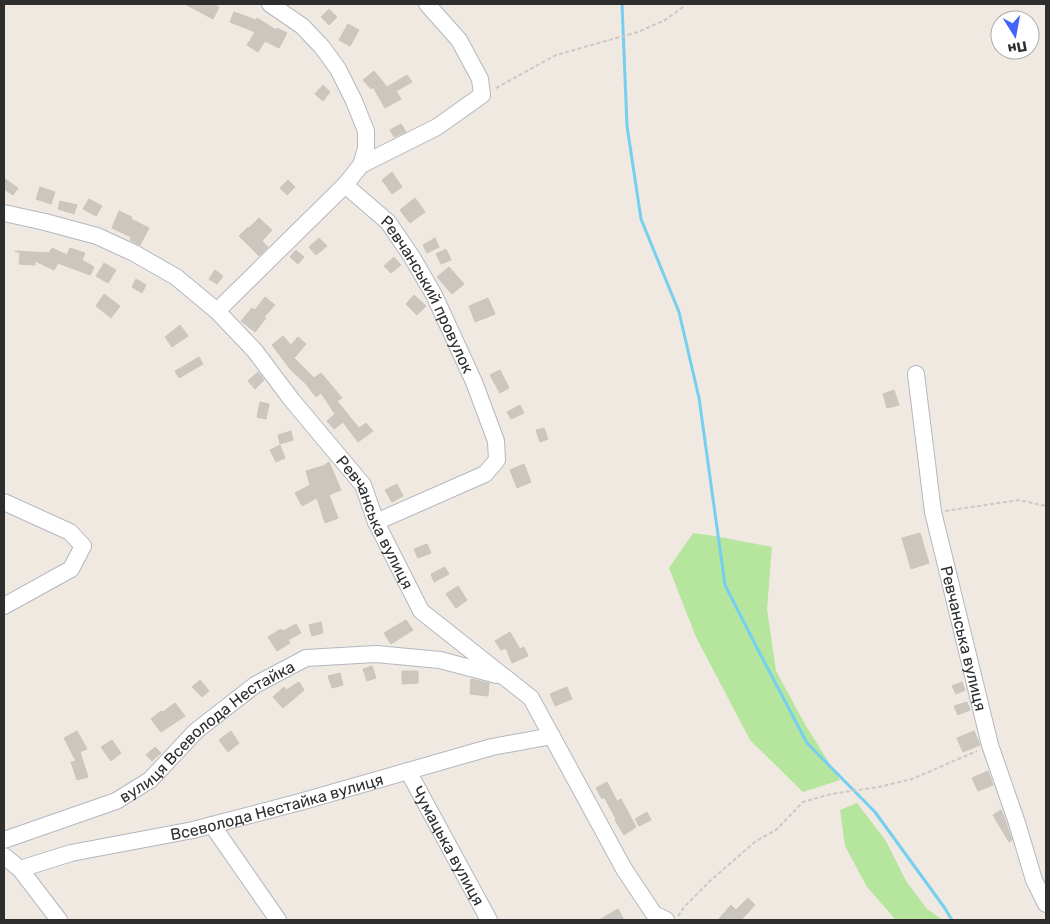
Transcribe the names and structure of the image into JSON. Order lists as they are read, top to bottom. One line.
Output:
{"streets":{"street":["Ревчанський провулок","Ревчанська вулиця","вулиця Всеволода Нестайка","Всеволода Нестайка вулиця","Чумацька вулиця"]},"crossings":[["Ревчанський провулок","Ревчанська вулиця"],["Ревчанська вулиця","вулиця Всеволода Нестайка"],["Ревчанська вулиця","Всеволода Нестайка вулиця"],["Всеволода Нестайка вулиця","Чумацька вулиця"]],"north":"bottom"}
